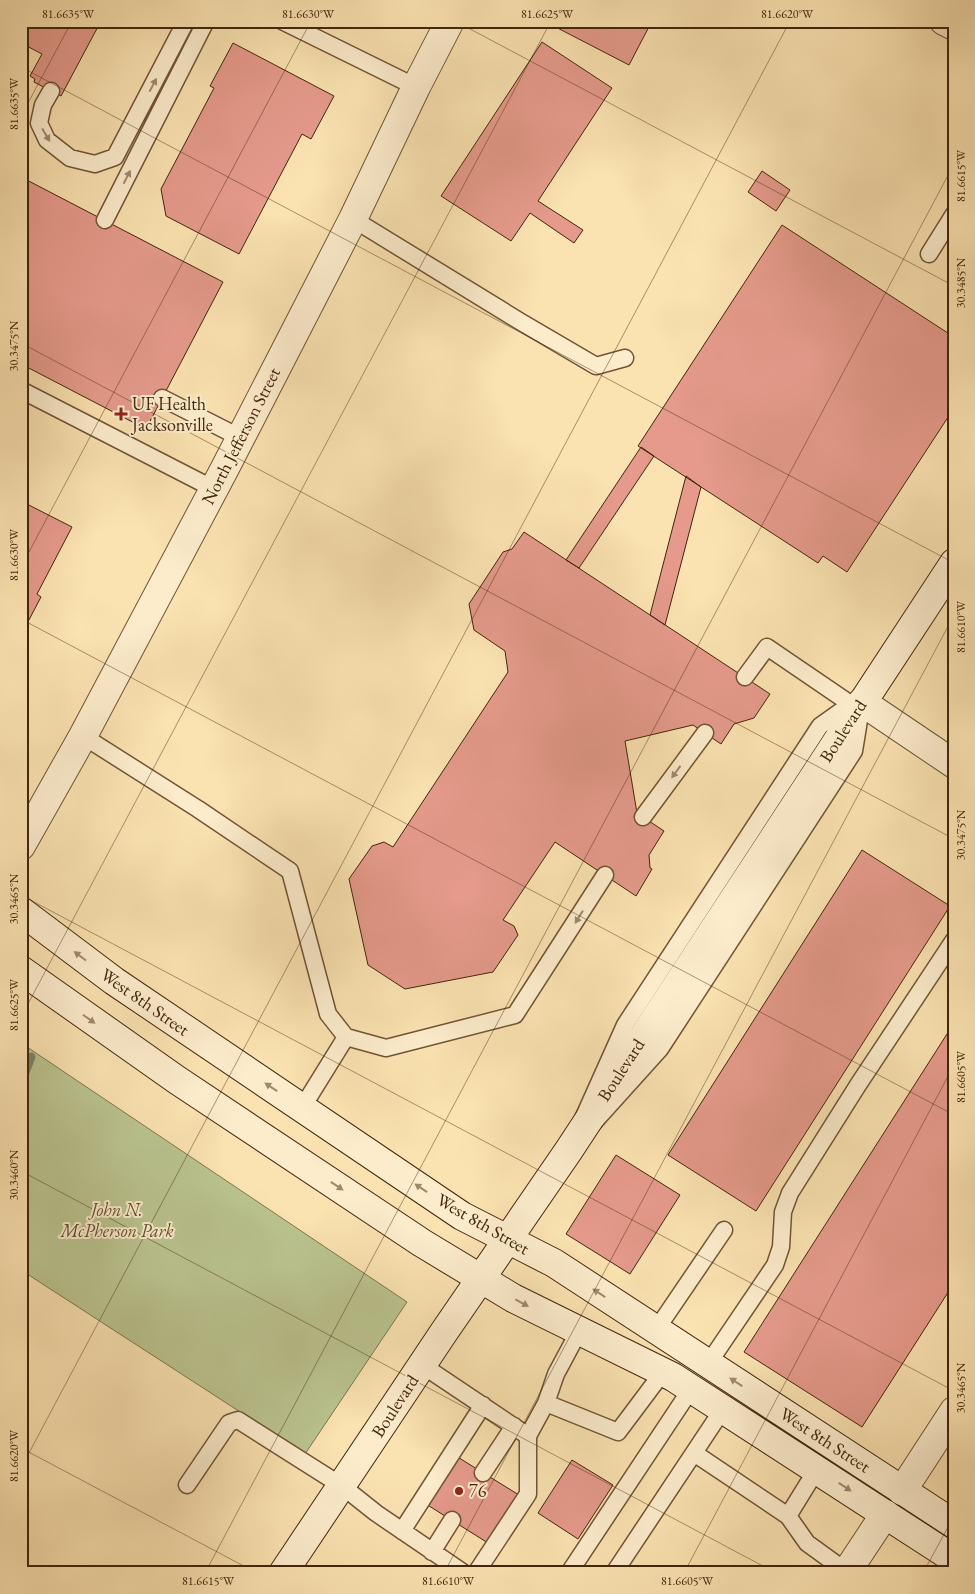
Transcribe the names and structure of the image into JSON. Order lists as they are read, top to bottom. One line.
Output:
{"streets":{"street":["North Jefferson Street","Boulevard","West 8th Street"]},"crossings":[["Boulevard","West 8th Street"]],"parks":["John N. McPherson Park"],"places":{"health":["UF Health Jacksonville"],"other":["76"]},"coordinates":["81.6635°W","81.6630°W","81.6625°W","81.6620°W","81.6615°W","30.3485°N","30.3475°N","81.6610°W","30.3465°N","81.6605°W","30.3460°N"]}
